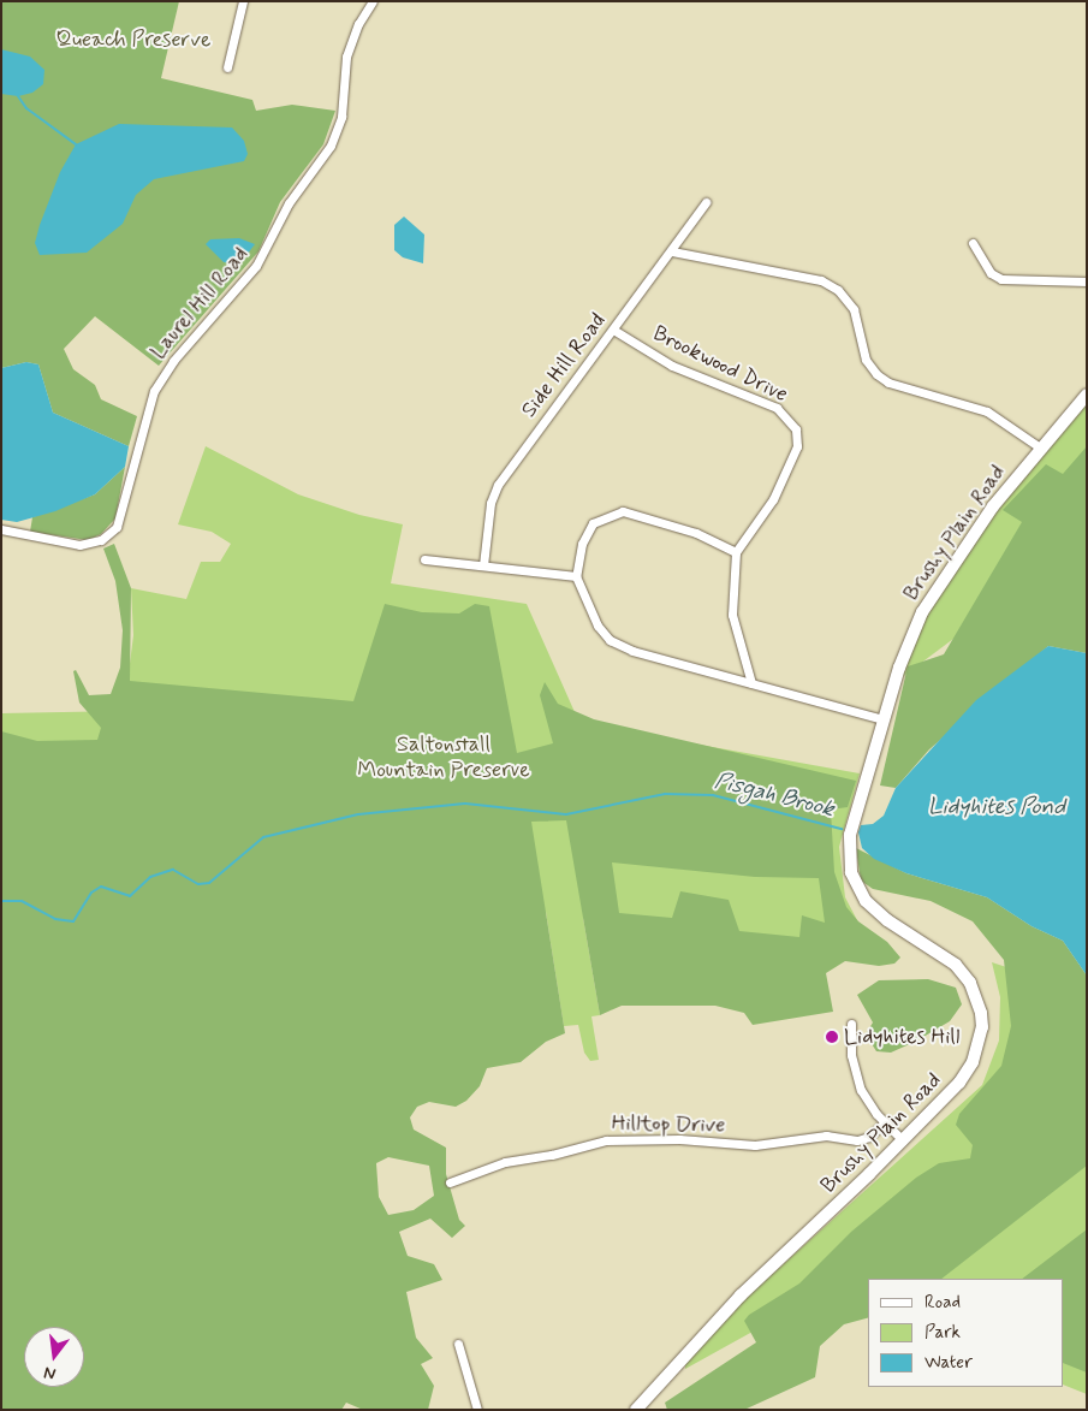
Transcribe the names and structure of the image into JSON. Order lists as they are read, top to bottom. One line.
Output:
{"streets":{"main road":["Brushy Plain Road"],"street":["Laurel Hill Road","Brookwood Drive","Side Hill Road","Hilltop Drive"]},"crossings":[["Brookwood Drive","Side Hill Road"]],"water":["Pisgah Brook","Lidyhites Pond"],"parks":["Queach Preserve","Saltonstall Mountain Preserve"],"places":["Lidyhites Hill"],"legend":["Road","Park","Water"],"north":"bottom"}
